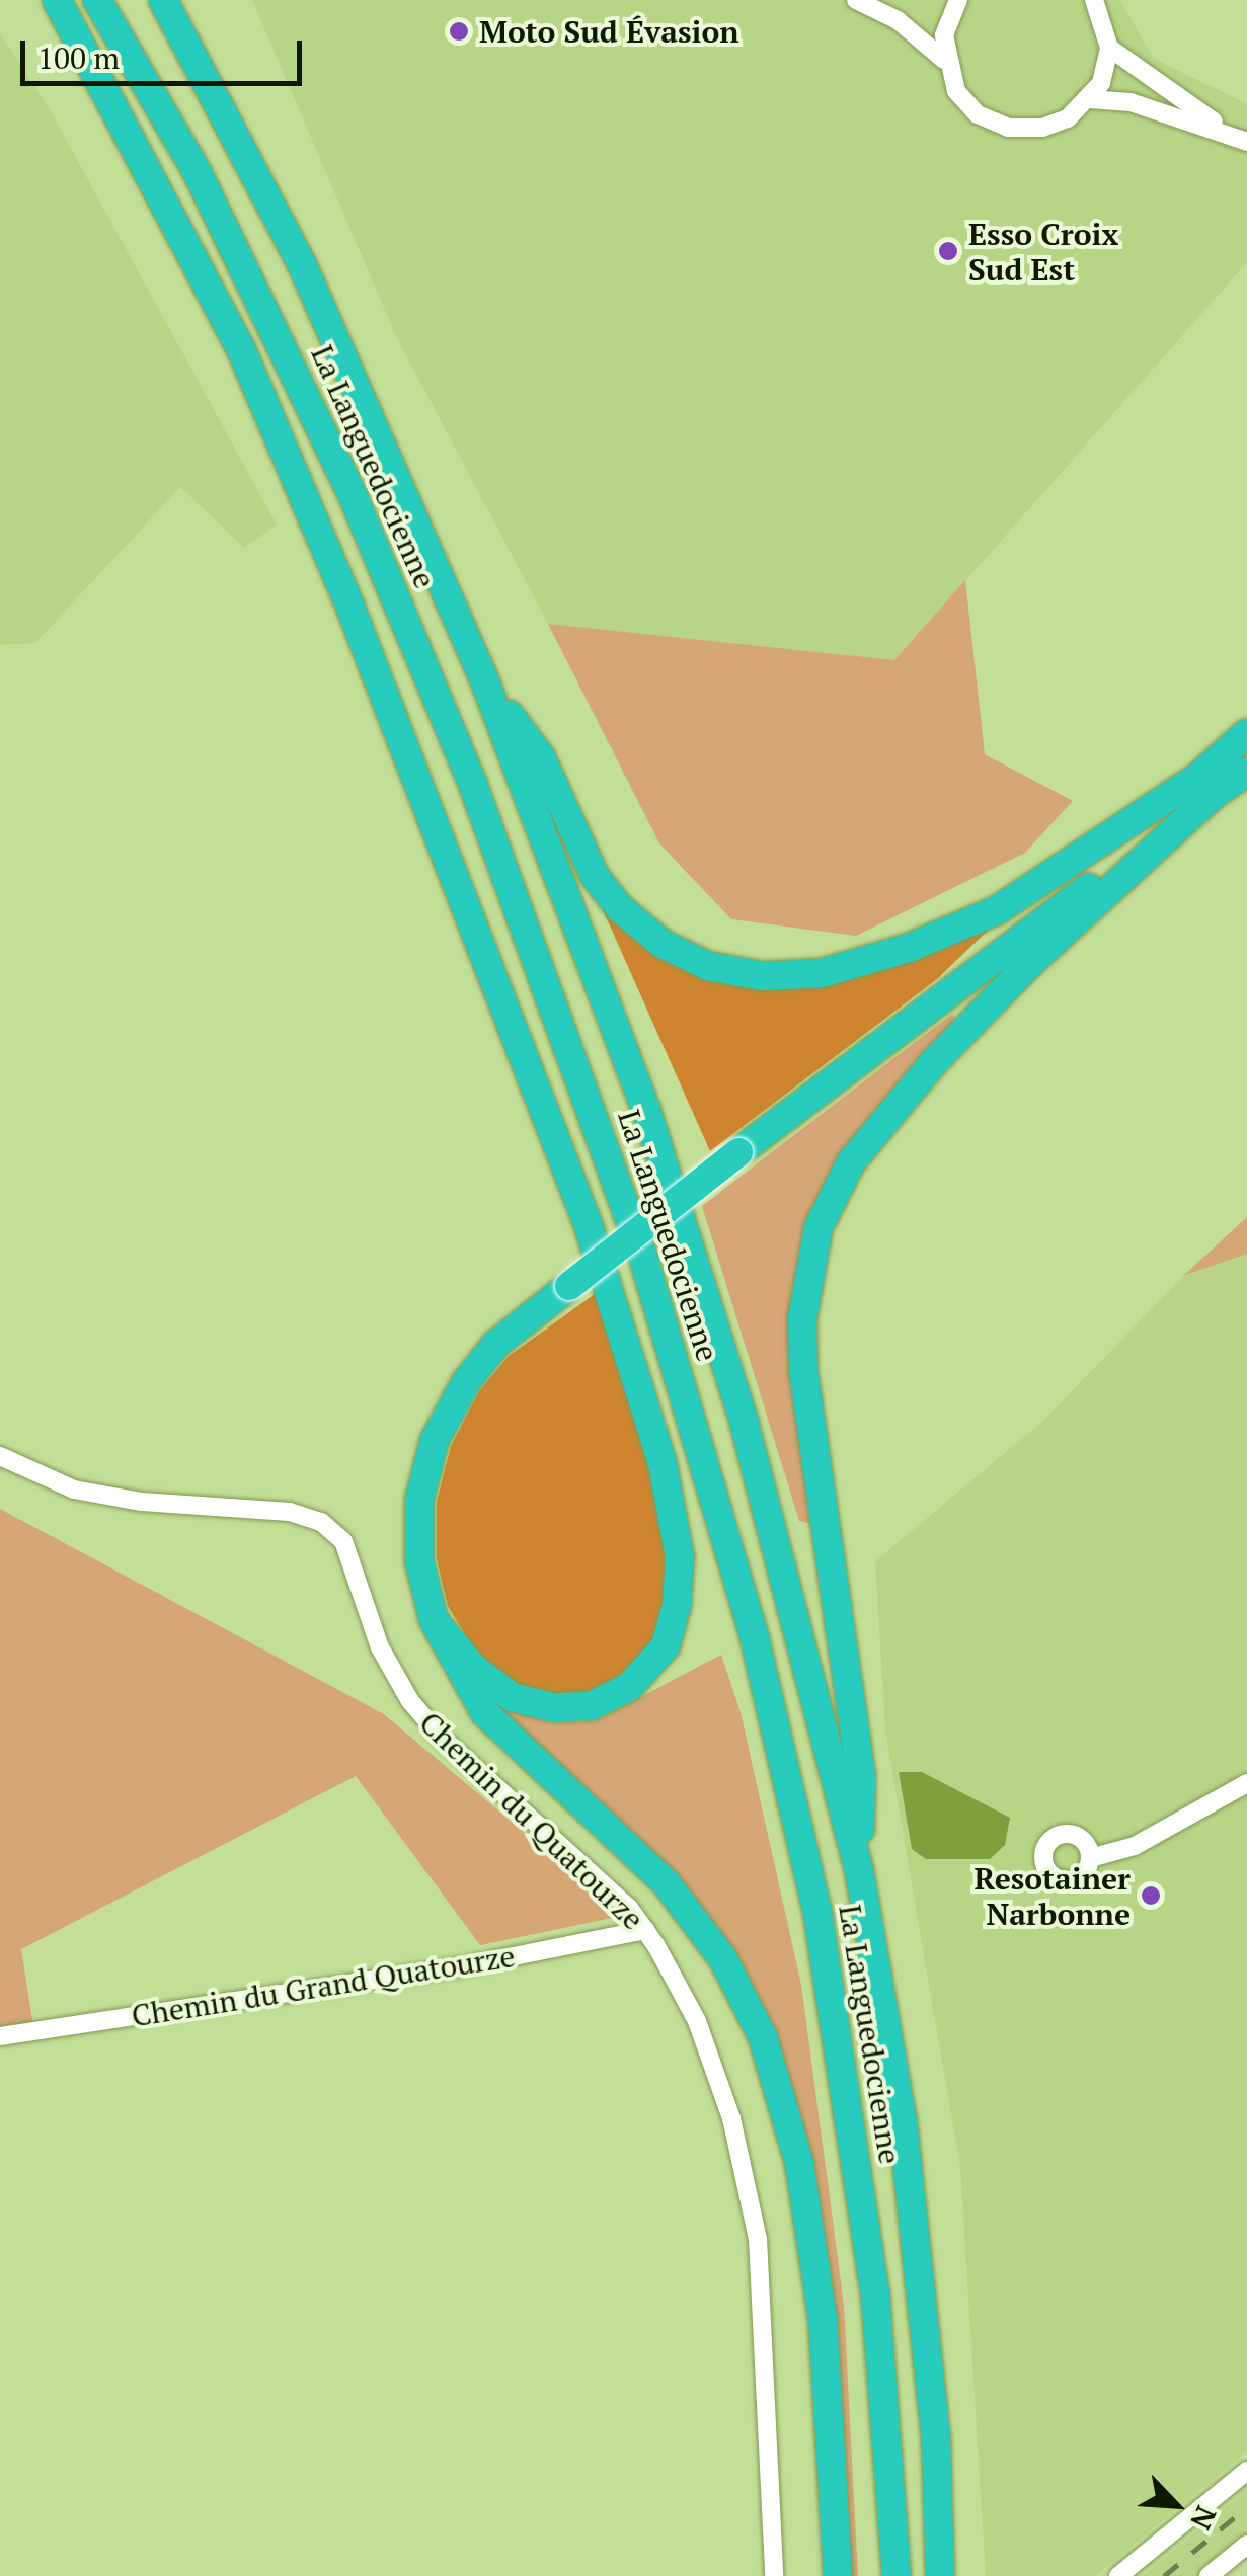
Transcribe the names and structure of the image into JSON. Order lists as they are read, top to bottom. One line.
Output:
{"streets":{"highway":["La Languedocienne"],"street":["Chemin du Quatourze","Chemin du Grand Quatourze"]},"crossings":[["Chemin du Quatourze","Chemin du Grand Quatourze"]],"places":["Moto Sud Évasion","Esso Croix Sud Est","Resotainer Narbonne"],"scale_bar":"100 m","north":"bottom right"}
